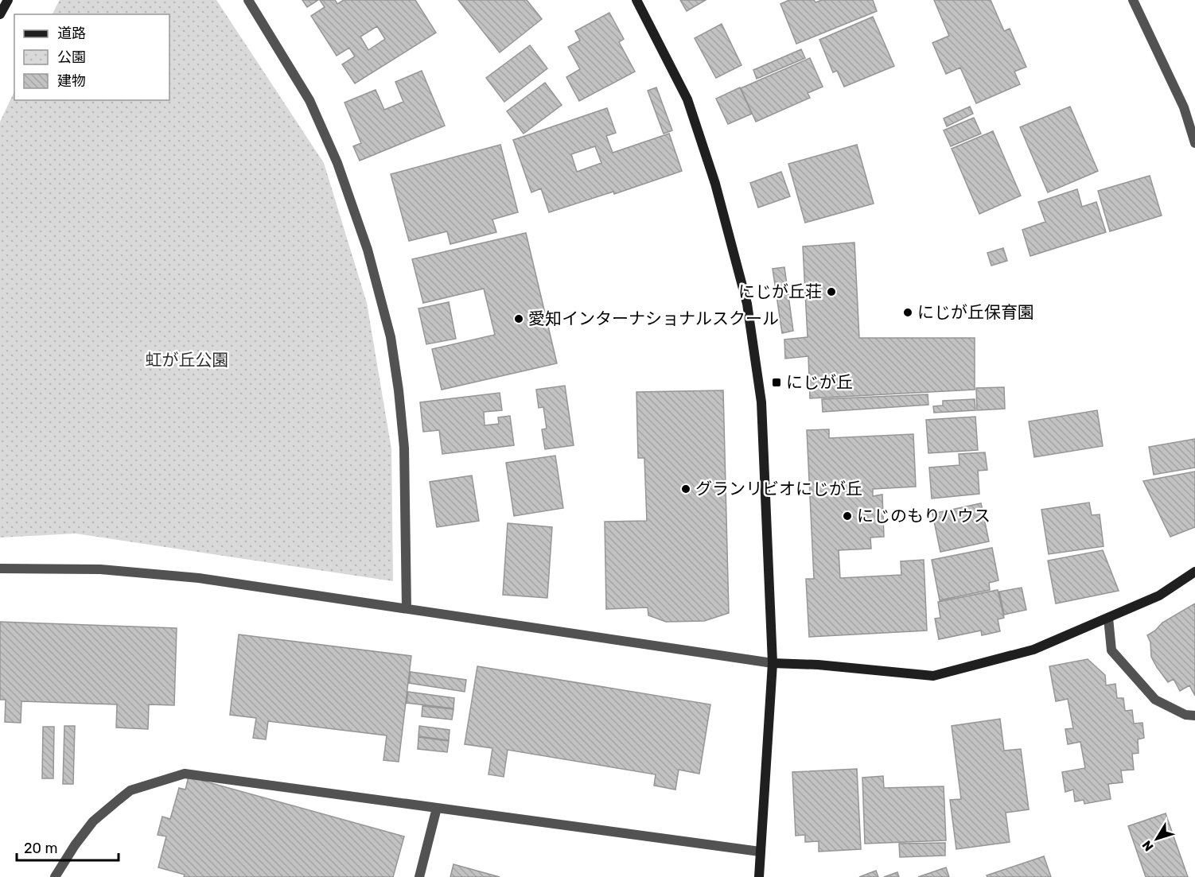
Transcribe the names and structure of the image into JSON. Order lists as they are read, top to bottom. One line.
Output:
{"parks":["虹が丘公園"],"places":{"other":["にじが丘荘","にじが丘保育園","愛知インターナショナルスクール","グランリビオにじが丘","にじのもりハウス"],"transit":["にじが丘"]},"legend":["道路","公園","建物"],"scale_bar":"20 m","north":"bottom left"}
